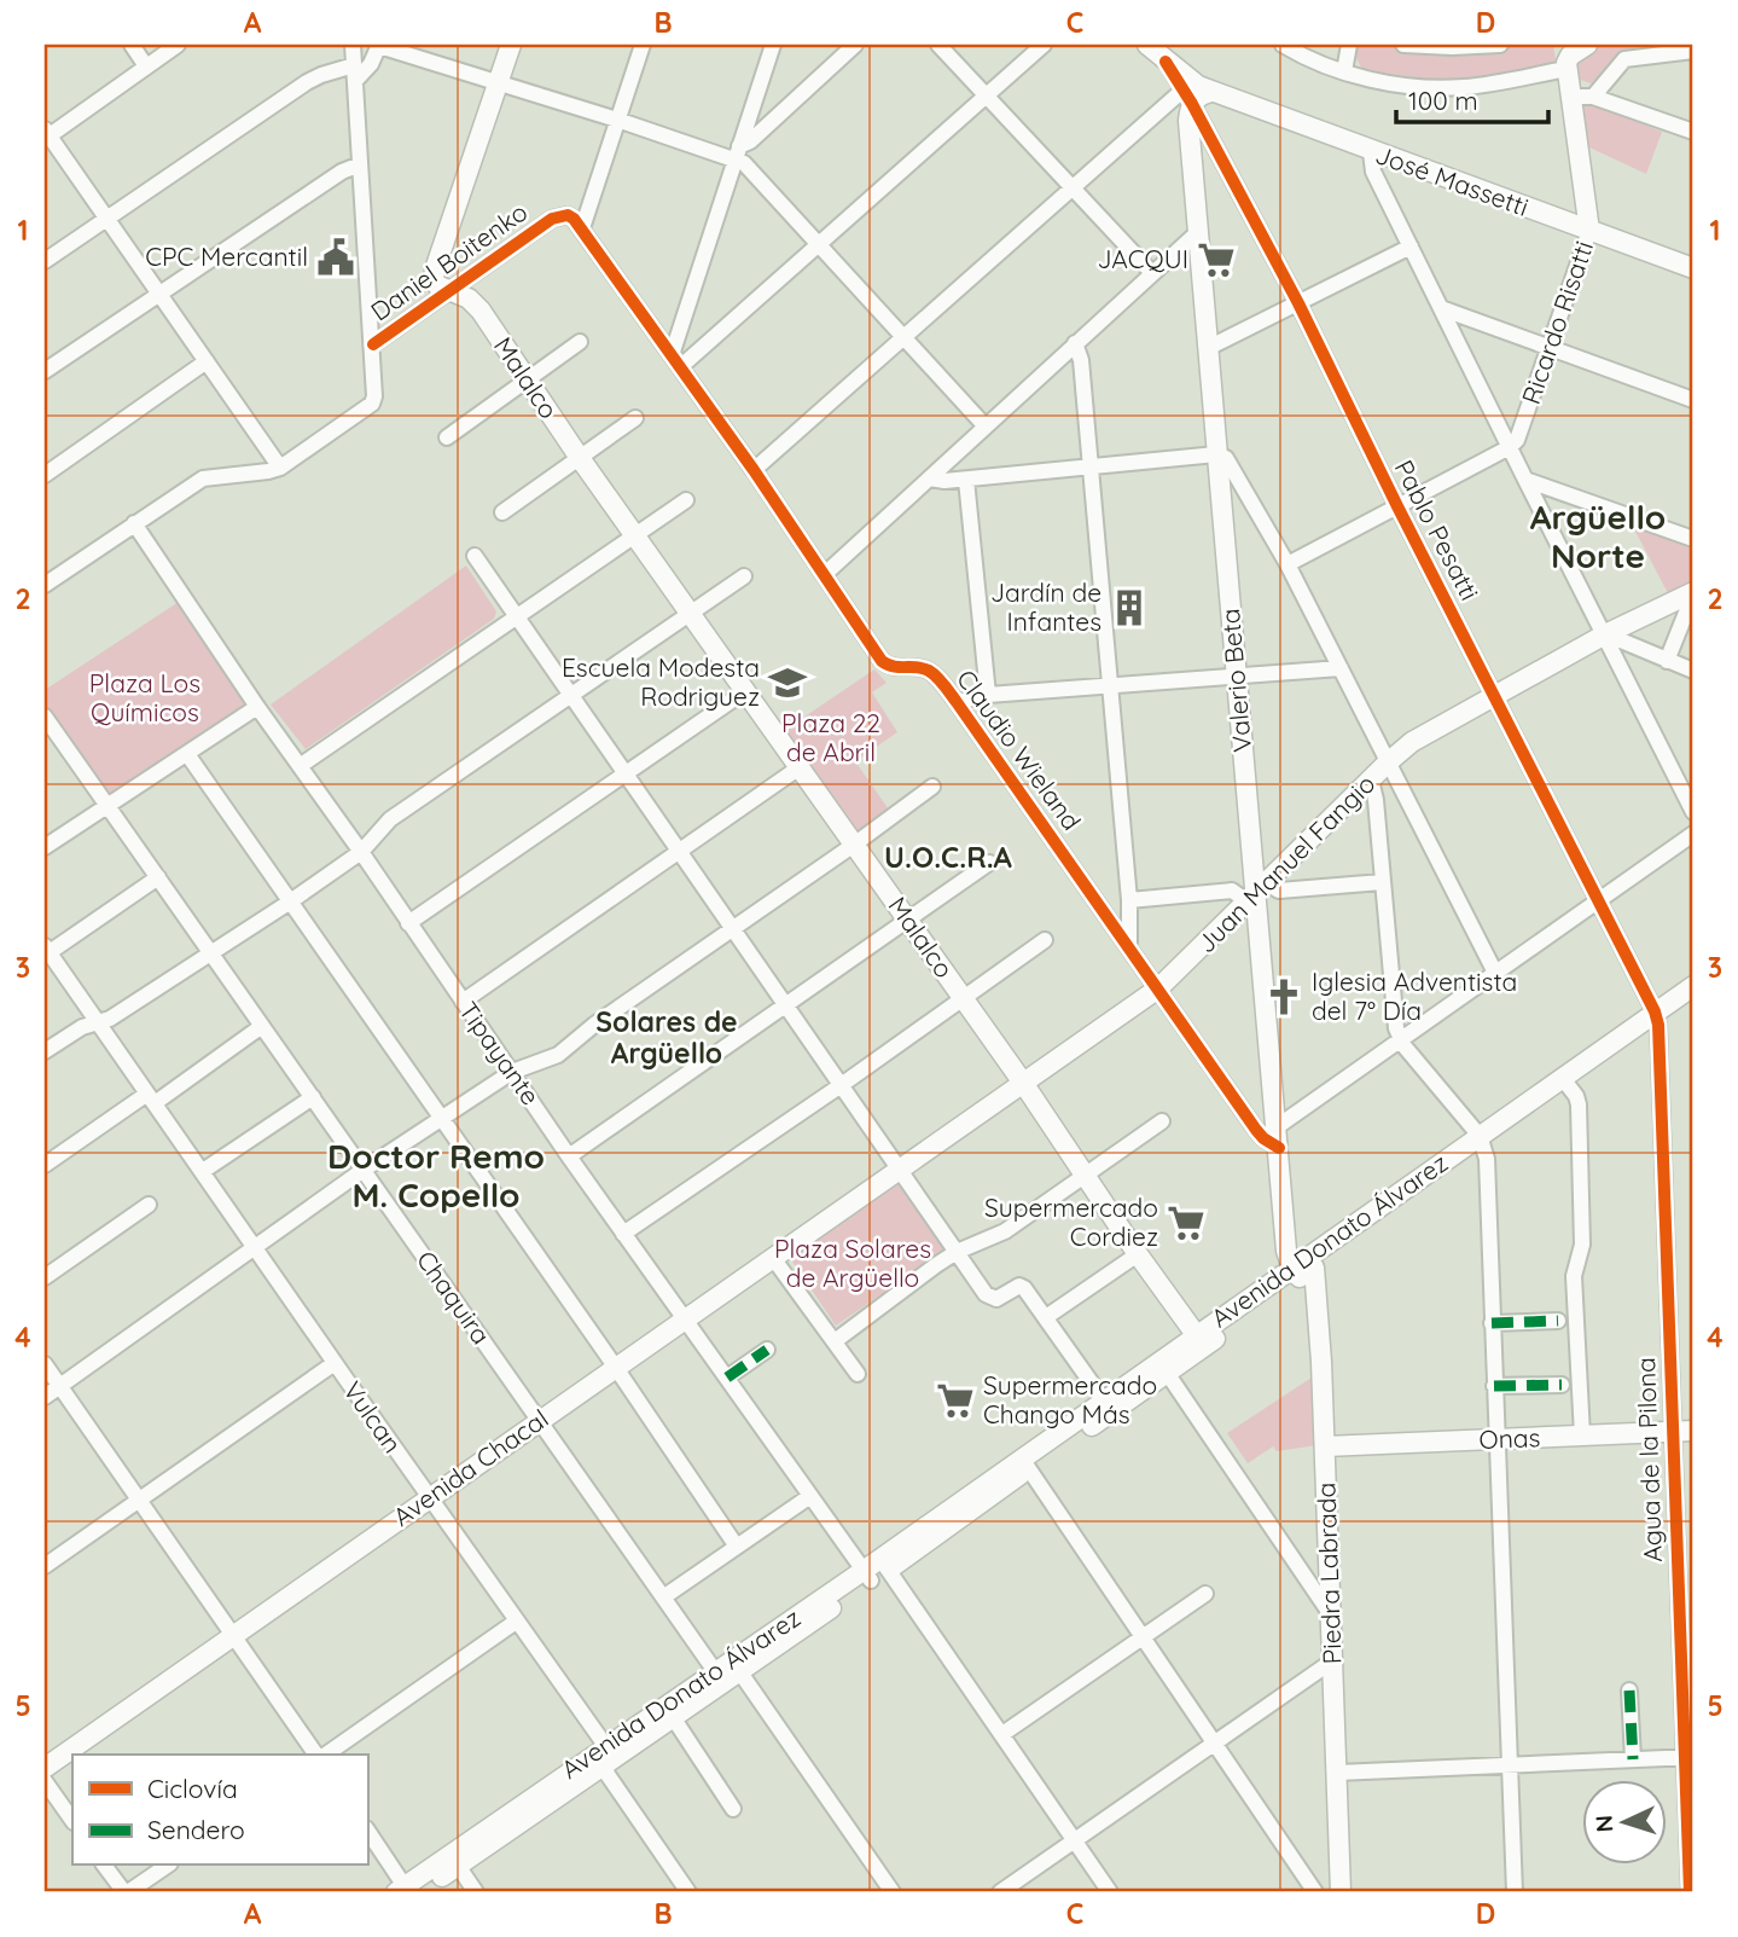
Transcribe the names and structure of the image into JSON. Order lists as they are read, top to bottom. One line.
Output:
{"streets":{"main road":["José Massetti","Ricardo Risatti","Malalco","Pablo Pesatti","Valerio Beta","Juan Manuel Fangio","Avenida Donato Álvarez","Onas","Avenida Chacal","Piedra Labrada"],"street":["Daniel Boitenko","Claudio Wieland","Tipayante","Chaquira","Vulcan","Agua de la Pilona"]},"crossings":[["José Massetti","Ricardo Risatti"],["José Massetti","Pablo Pesatti"],["Daniel Boitenko","Malalco"],["Daniel Boitenko","Claudio Wieland"],["Malalco","Juan Manuel Fangio"],["Malalco","Avenida Donato Álvarez"],["Pablo Pesatti","Valerio Beta"],["Pablo Pesatti","Juan Manuel Fangio"],["Pablo Pesatti","Avenida Donato Álvarez"],["Pablo Pesatti","Agua de la Pilona"],["Valerio Beta","Claudio Wieland"],["Valerio Beta","Juan Manuel Fangio"],["Valerio Beta","Avenida Donato Álvarez"],["Valerio Beta","Piedra Labrada"],["Claudio Wieland","Juan Manuel Fangio"],["Juan Manuel Fangio","Avenida Chacal"],["Tipayante","Avenida Donato Álvarez"],["Tipayante","Avenida Chacal"],["Avenida Donato Álvarez","Chaquira"],["Avenida Donato Álvarez","Vulcan"],["Avenida Donato Álvarez","Agua de la Pilona"],["Avenida Donato Álvarez","Piedra Labrada"],["Chaquira","Avenida Chacal"],["Vulcan","Avenida Chacal"],["Onas","Agua de la Pilona"],["Onas","Piedra Labrada"]],"districts":["Argüello Norte","U.O.C.R.A","Solares de Argüello","Doctor Remo M. Copello"],"parks":["Plaza Los Químicos","Plaza 22 de Abril","Plaza Solares de Argüello"],"places":{"public building":["CPC Mercantil"],"supermarket":["JACQUI","Supermercado Cordiez","Supermercado Chango Más"],"building":["Jardín de Infantes"],"school or university":["Escuela Modesta Rodriguez"],"church":["Iglesia Adventista del 7° Día"]},"legend":["Ciclovía","Sendero"],"scale_bar":"100 m","north":"left","grid":{"columns":["A","B","C","D"],"rows":["1","2","3","4","5"]}}
